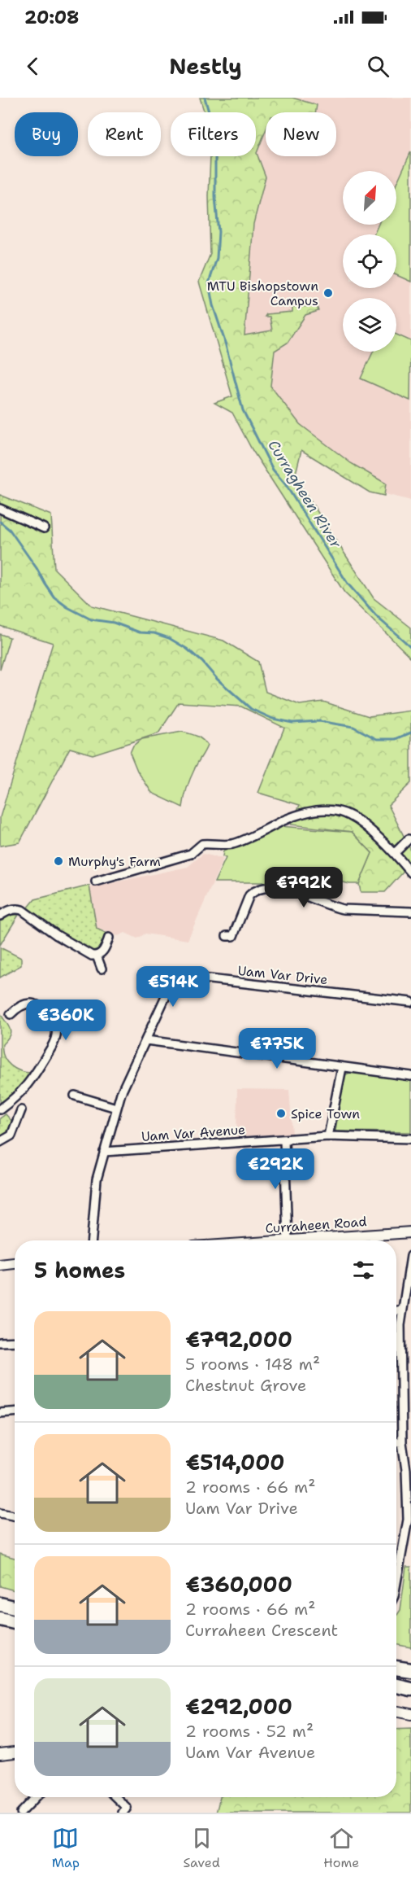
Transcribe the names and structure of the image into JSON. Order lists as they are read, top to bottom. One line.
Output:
{"streets":{"street":["Uam Var Drive","Uam Var Avenue","Curraheen Road"]},"crossings":[["Uam Var Drive","Uam Var Avenue"]],"water":["Curragheen River"],"places":["MTU Bishopstown Campus","Murphy's Farm","Spice Town"],"north":"top right","page":{"status":"20:08","header":"Nestly","chip":["Buy","Rent","Filters","New"],"price":["€792K","€514K","€360K","€775K","€292K"],"heading":"5 homes","list":[{"name":"€792,000","note":"5 rooms · 148 m² · Chestnut Grove"},{"name":"€514,000","note":"2 rooms · 66 m² · Uam Var Drive"},{"name":"€360,000","note":"2 rooms · 66 m² · Curraheen Crescent"},{"name":"€292,000","note":"2 rooms · 52 m² · Uam Var Avenue"}],"tabs":["Map","Saved","Home"]}}
